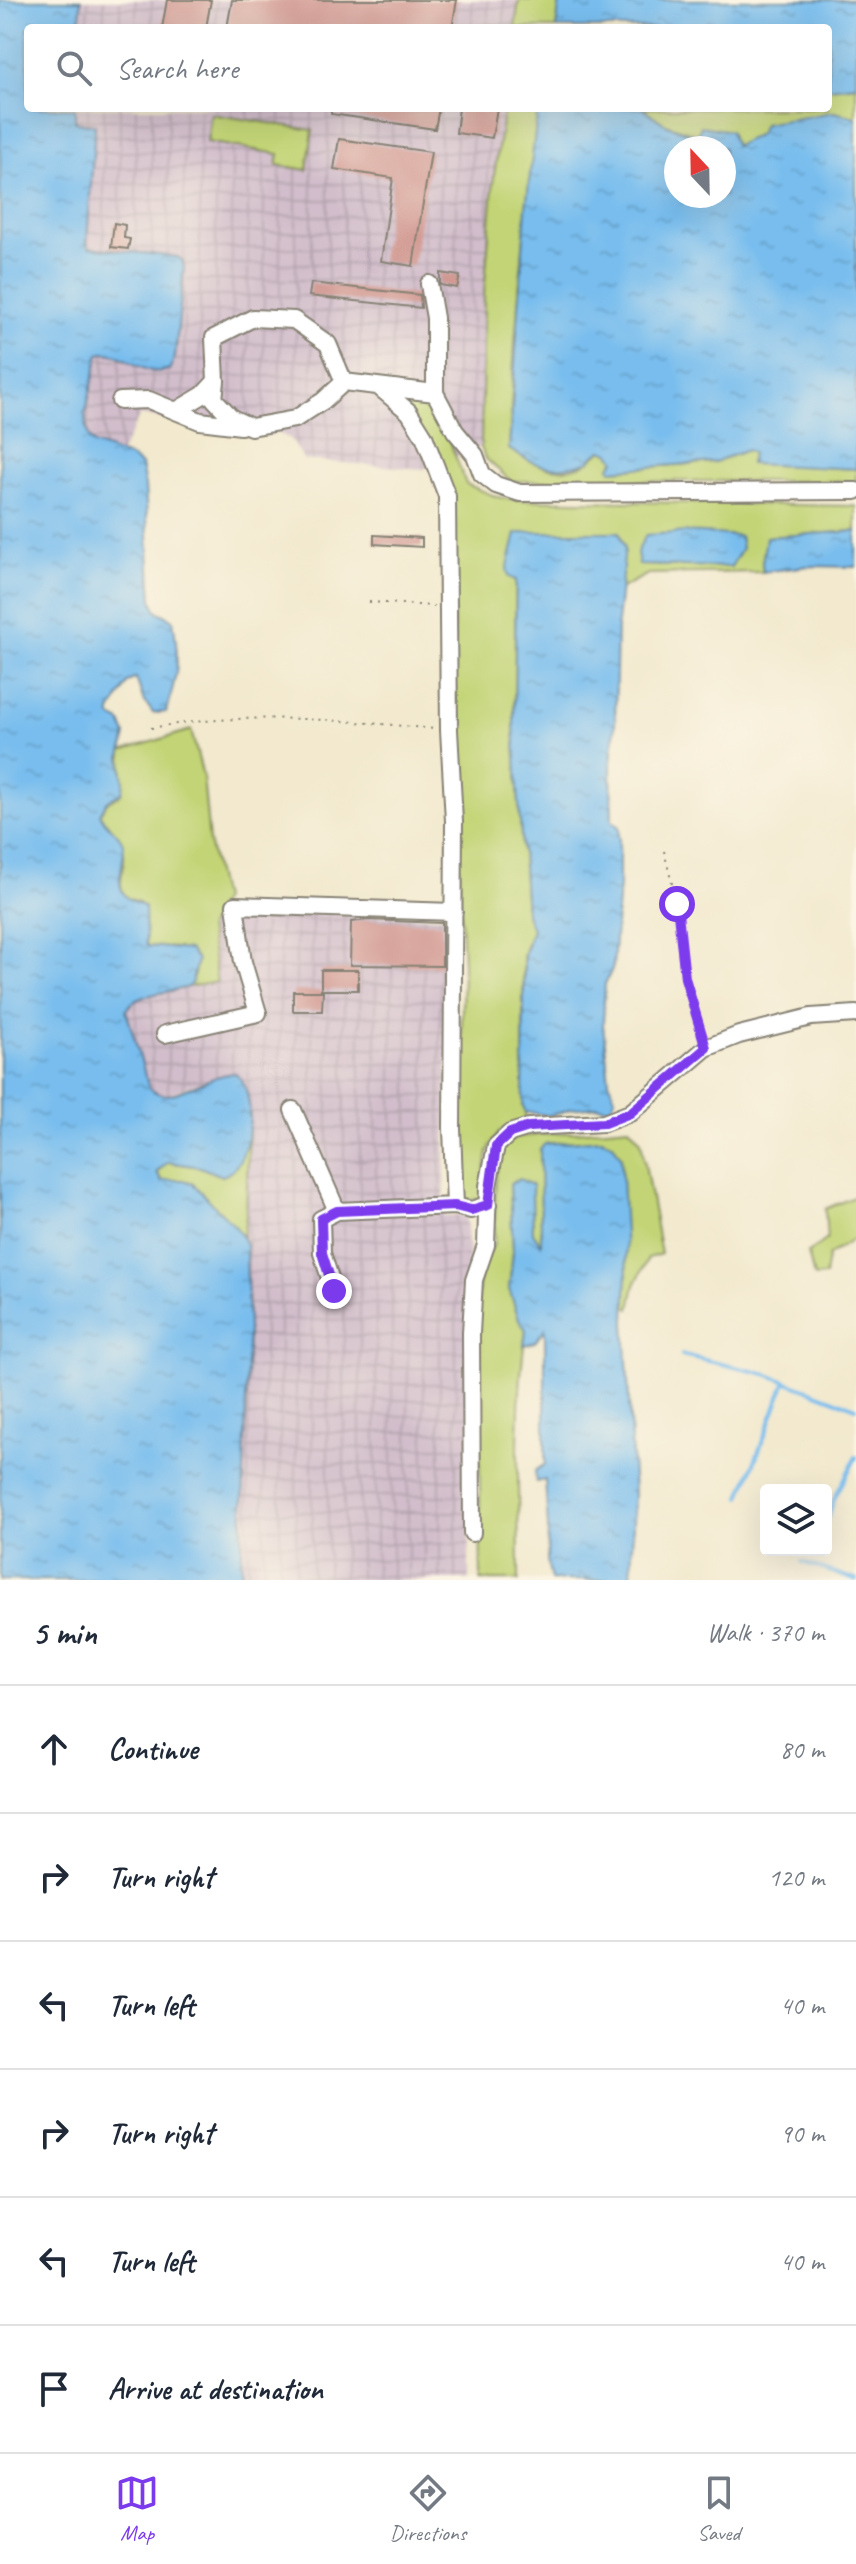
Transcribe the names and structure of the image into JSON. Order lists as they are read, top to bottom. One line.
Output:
{"north":"top","page":{"search":"Search here","heading":["5 min","Walk · 370 m"],"list":[["Continue","80 m"],["Turn right","120 m"],["Turn left","40 m"],["Turn right","90 m"],["Turn left","40 m"],"Arrive at destination"],"nav":["Map","Directions","Saved"]}}
